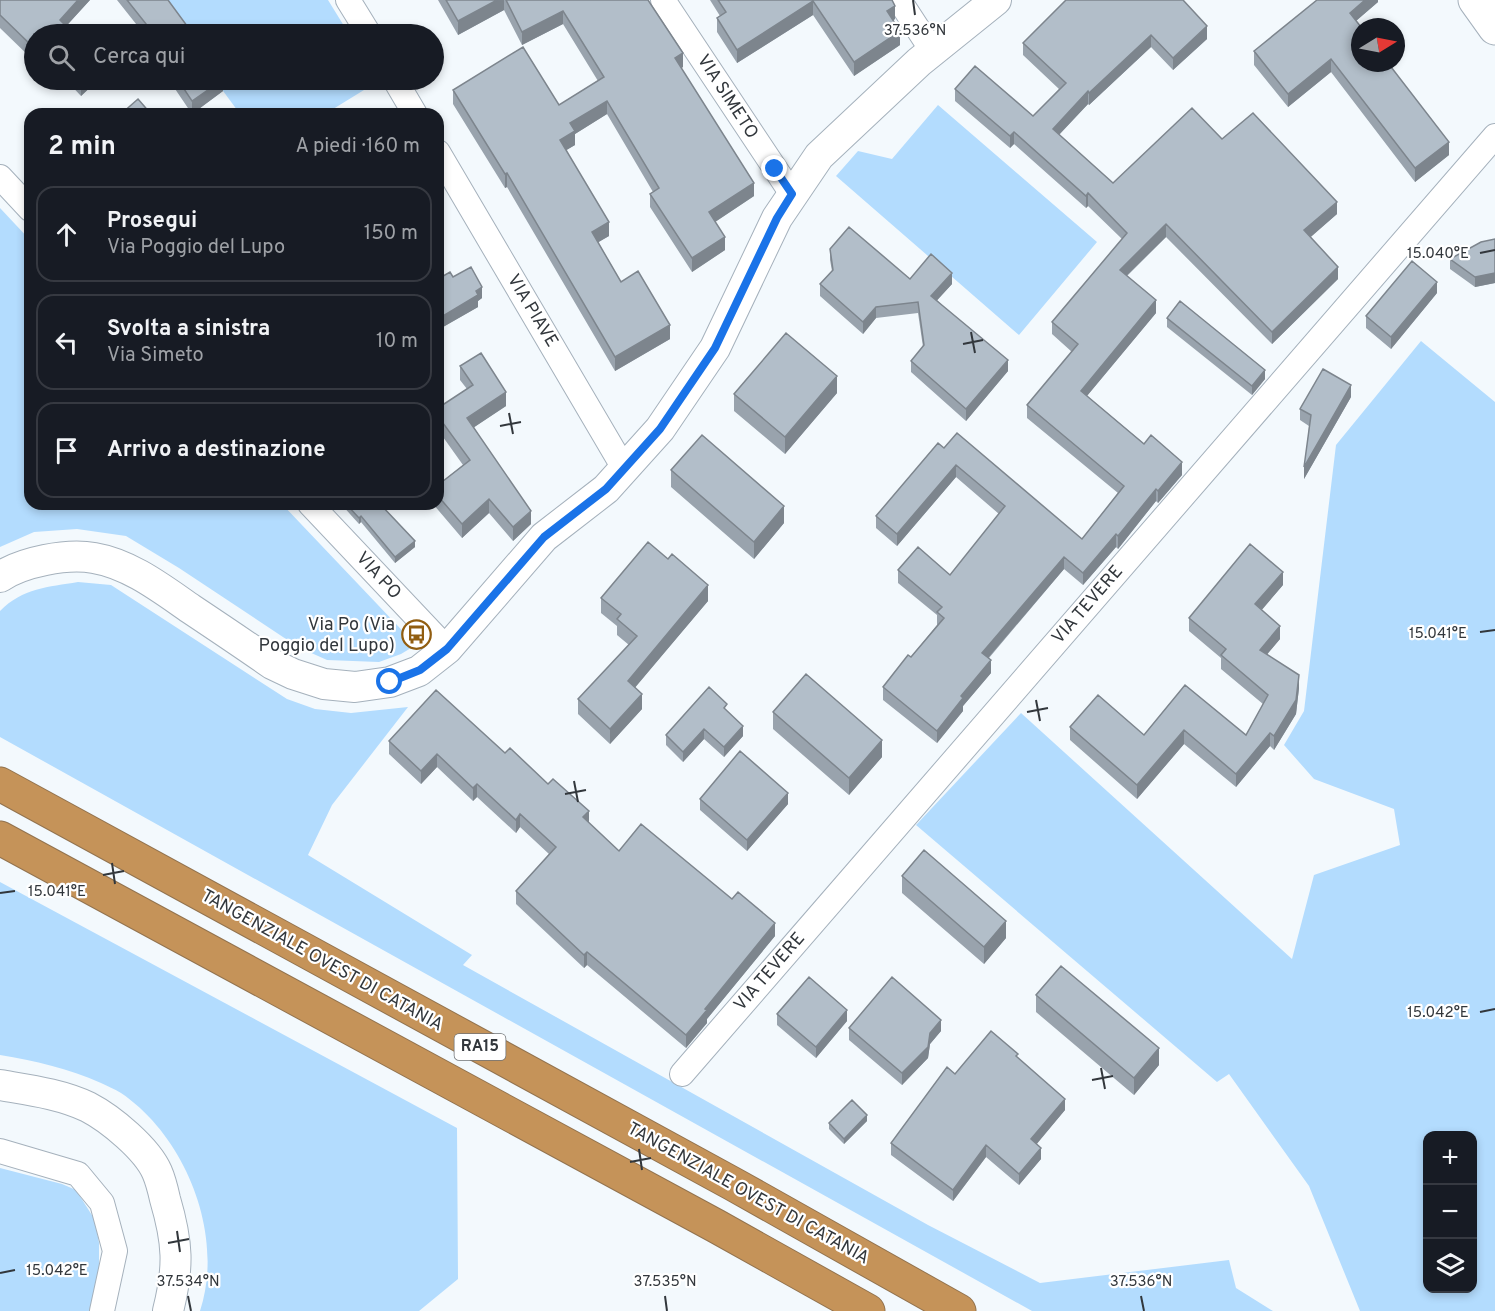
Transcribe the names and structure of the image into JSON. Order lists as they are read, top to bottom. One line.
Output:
{"streets":{"highway":["TANGENZIALE OVEST DI CATANIA","RA15"],"street":["VIA SIMETO","VIA PIAVE","VIA PO","VIA TEVERE"]},"places":{"bus stop":["Via Po (Via Poggio del Lupo)"]},"north":"right","page":{"search":"Cerca qui","heading":["2 min","A piedi · 160 m"],"list":[["Prosegui","Via Poggio del Lupo","150 m"],["Svolta a sinistra","Via Simeto","10 m"],"Arrivo a destinazione"],"map_buttons":["+","−"]},"coordinates":["37.536°N","15.040°E","15.041°E","15.042°E","37.534°N","37.535°N"]}
